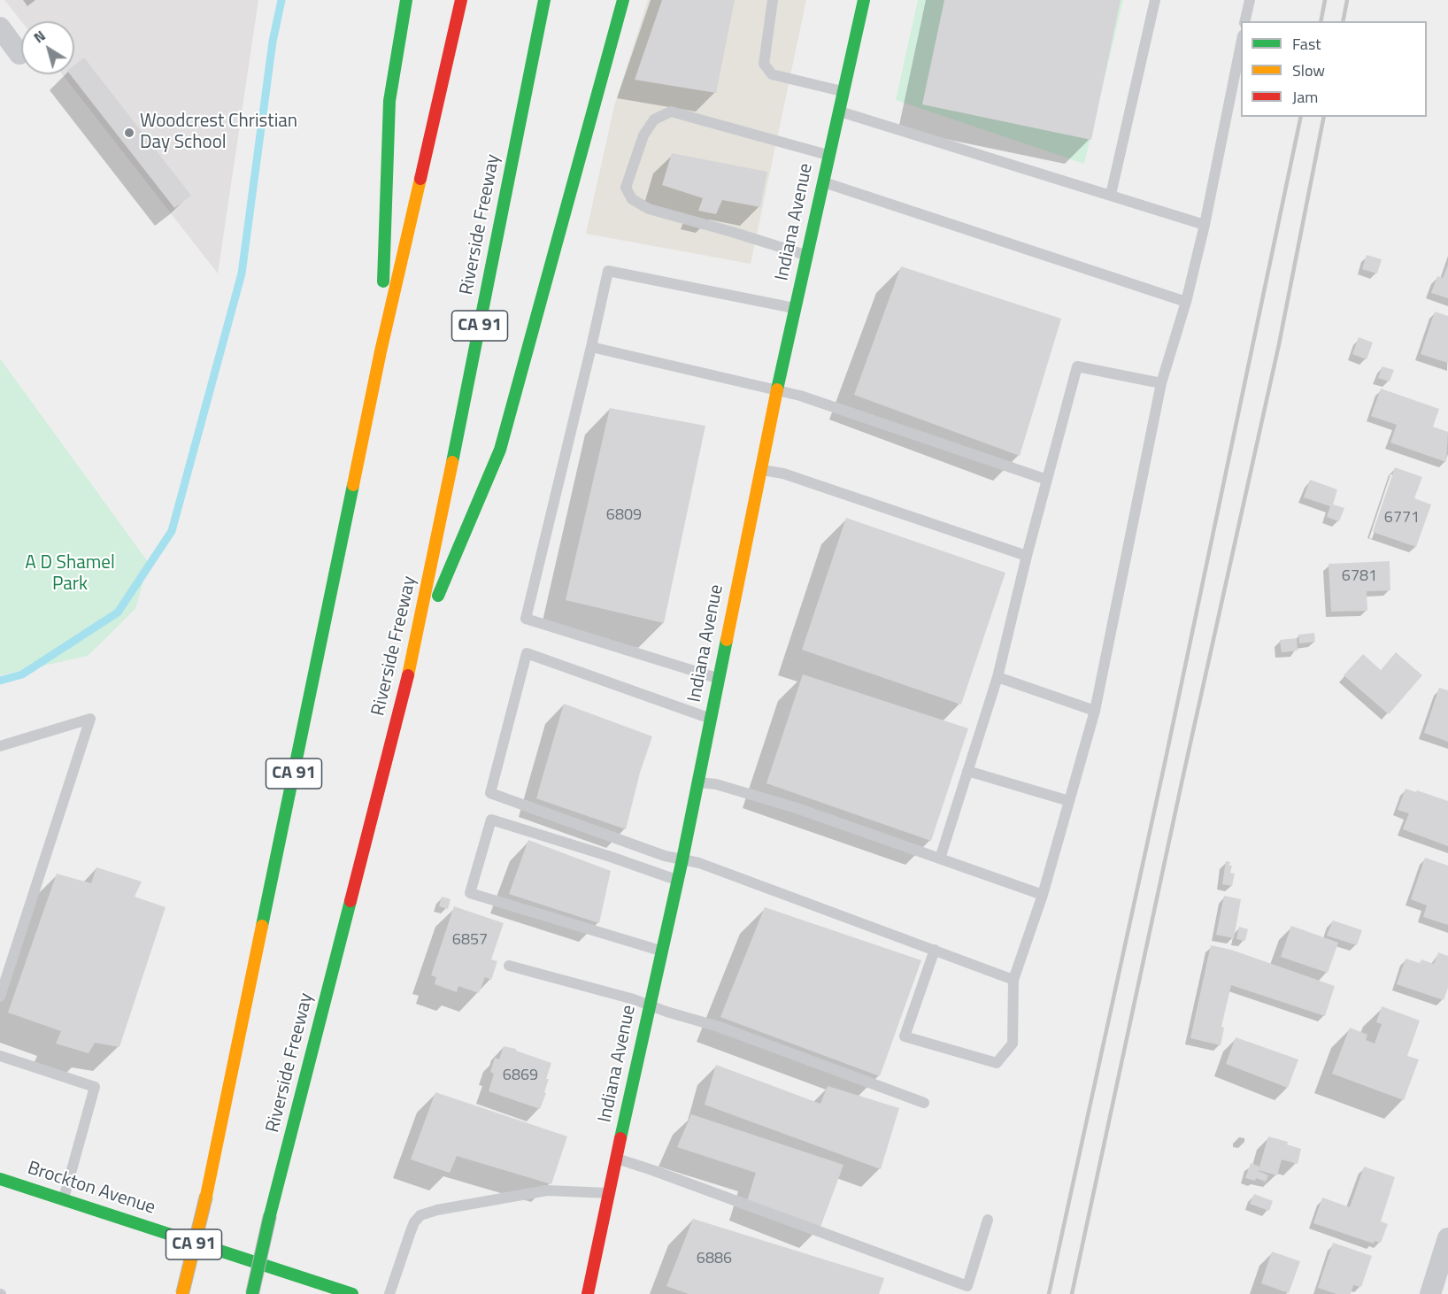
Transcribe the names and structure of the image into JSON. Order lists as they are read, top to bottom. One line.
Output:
{"streets":{"main road":["Indiana Avenue","Riverside Freeway","CA 91","Brockton Avenue"]},"parks":["A D Shamel Park"],"places":["Woodcrest Christian Day School"],"house_numbers":["6809","6771","6781","6857","6869","6886"],"legend":["Fast","Slow","Jam"],"north":"top left"}
